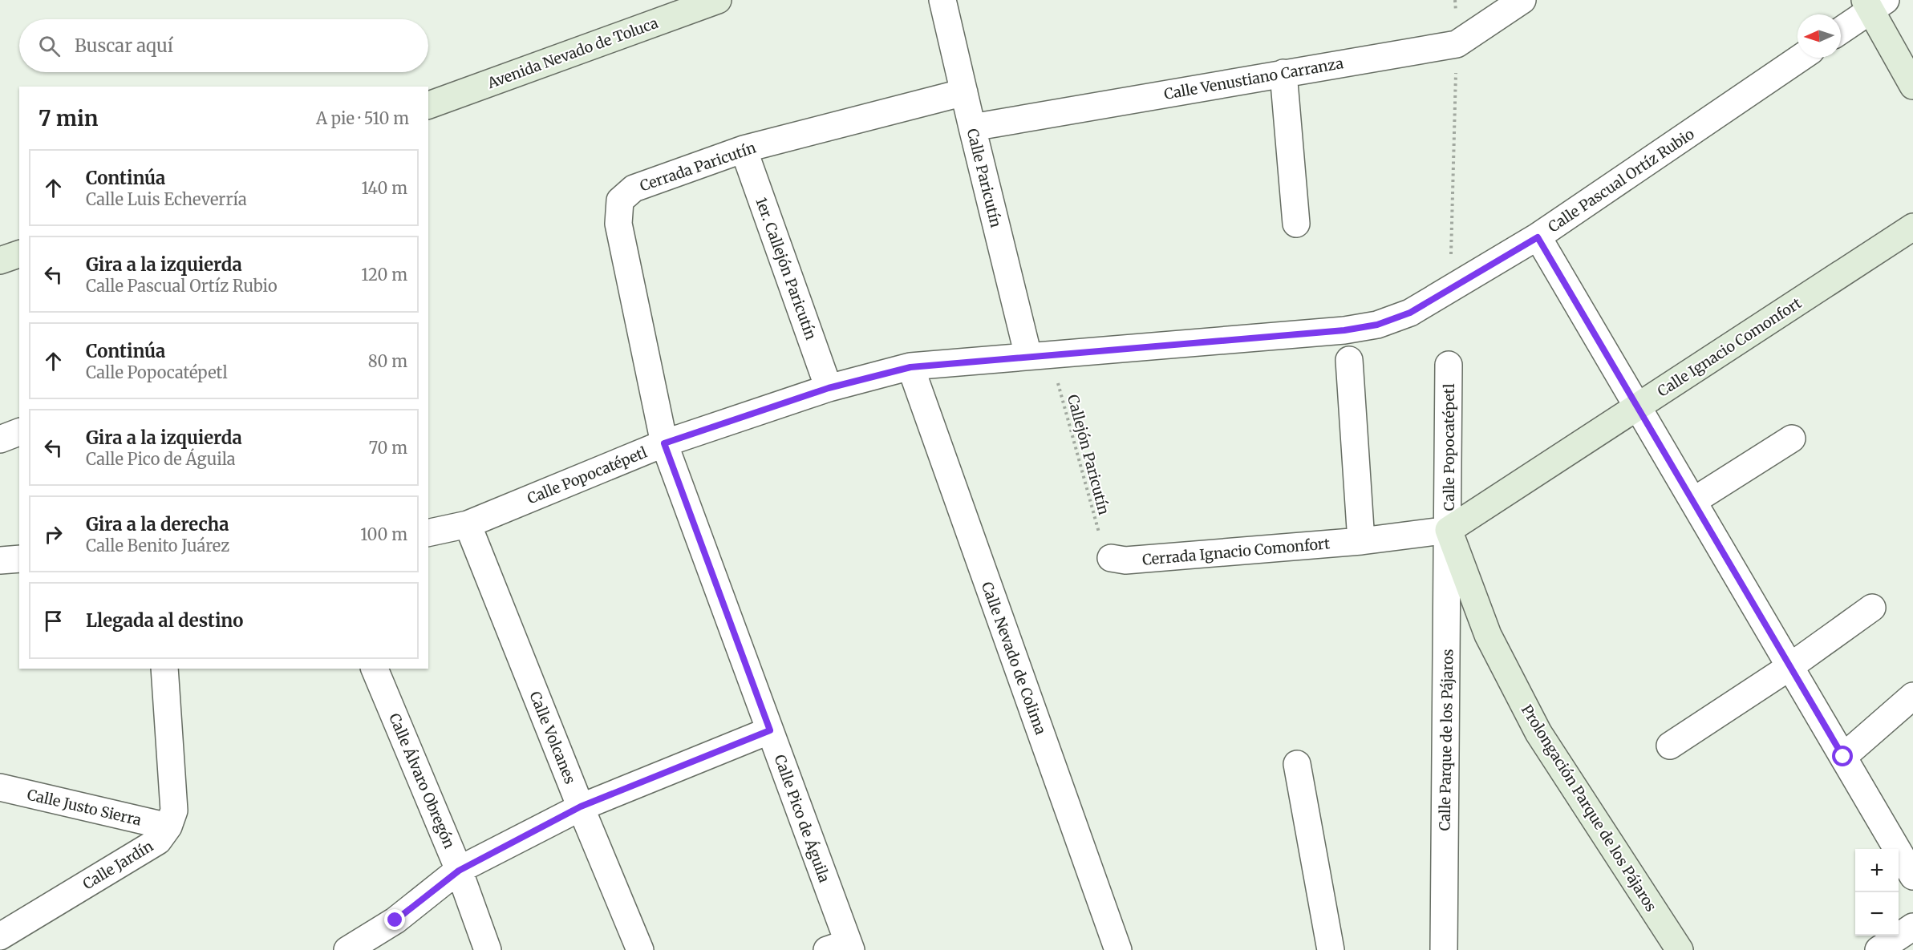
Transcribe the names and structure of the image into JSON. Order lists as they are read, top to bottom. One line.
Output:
{"streets":{"street":["Avenida Nevado de Toluca","Calle Venustiano Carranza","Cerrada Paricutín","Calle Paricutín","Calle Pascual Ortíz Rubio","1er. Callejón Paricutín","Calle Ignacio Comonfort","Calle Popocatépetl","Cerrada Ignacio Comonfort","Calle Nevado de Colima","Calle Volcanes","Calle Parque de los Pájaros","Calle Álvaro Obregón","Calle Justo Sierra","Prolongación Parque de los Pájaros","Calle Pico de Águila","Calle Jardín"],"path":["Callejón Paricutín"]},"crossings":[["Calle Venustiano Carranza","Calle Paricutín"],["Cerrada Paricutín","Calle Paricutín"],["Cerrada Paricutín","1er. Callejón Paricutín"],["Cerrada Paricutín","Calle Popocatépetl"],["Cerrada Paricutín","Calle Pico de Águila"],["Calle Paricutín","Calle Pascual Ortíz Rubio"],["Calle Paricutín","Calle Popocatépetl"],["Calle Paricutín","Callejón Paricutín"],["Calle Pascual Ortíz Rubio","Calle Popocatépetl"],["Calle Pascual Ortíz Rubio","Callejón Paricutín"],["1er. Callejón Paricutín","Calle Popocatépetl"],["Calle Ignacio Comonfort","Calle Popocatépetl"],["Calle Ignacio Comonfort","Cerrada Ignacio Comonfort"],["Calle Ignacio Comonfort","Calle Parque de los Pájaros"],["Calle Ignacio Comonfort","Prolongación Parque de los Pájaros"],["Calle Popocatépetl","Callejón Paricutín"],["Calle Popocatépetl","Cerrada Ignacio Comonfort"],["Calle Popocatépetl","Calle Nevado de Colima"],["Calle Popocatépetl","Calle Volcanes"],["Calle Popocatépetl","Calle Parque de los Pájaros"],["Calle Popocatépetl","Prolongación Parque de los Pájaros"],["Calle Popocatépetl","Calle Pico de Águila"],["Callejón Paricutín","Cerrada Ignacio Comonfort"],["Cerrada Ignacio Comonfort","Calle Parque de los Pájaros"],["Cerrada Ignacio Comonfort","Prolongación Parque de los Pájaros"],["Calle Parque de los Pájaros","Prolongación Parque de los Pájaros"],["Calle Justo Sierra","Calle Jardín"]],"north":"left","page":{"search":"Buscar aquí","heading":["7 min","A pie · 510 m"],"list":[["Continúa","Calle Luis Echeverría","140 m"],["Gira a la izquierda","Calle Pascual Ortíz Rubio","120 m"],["Continúa","Calle Popocatépetl","80 m"],["Gira a la izquierda","Calle Pico de Águila","70 m"],["Gira a la derecha","Calle Benito Juárez","100 m"],"Llegada al destino"],"map_buttons":["+","−"]}}
